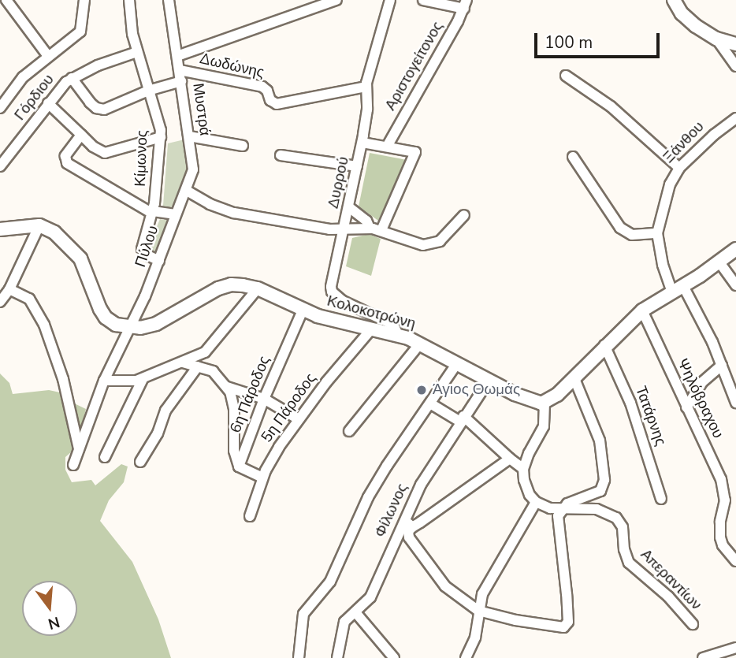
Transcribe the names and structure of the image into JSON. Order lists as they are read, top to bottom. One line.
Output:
{"streets":{"street":["Δωδώνης","Αριστογείτονος","Γόρδιου","Μυστρά","Ξάνθου","Κίμωνος","Δυρρού","Πύλου","Κολοκοτρώνη","6η Πάροδος","Ψηλόβραχου","5η Πάροδος","Τατάρνης","Φίλωνος","Απεραντίων"]},"crossings":[["Δωδώνης","Μυστρά"],["Δωδώνης","Δυρρού"],["Γόρδιου","Κίμωνος"],["Μυστρά","Πύλου"],["Κίμωνος","Πύλου"],["Δυρρού","Κολοκοτρώνη"],["Πύλου","Κολοκοτρώνη"],["Κολοκοτρώνη","6η Πάροδος"],["Κολοκοτρώνη","5η Πάροδος"],["Κολοκοτρώνη","Φίλωνος"]],"places":["Άγιος Θωμάς"],"scale_bar":"100 m","north":"bottom"}
